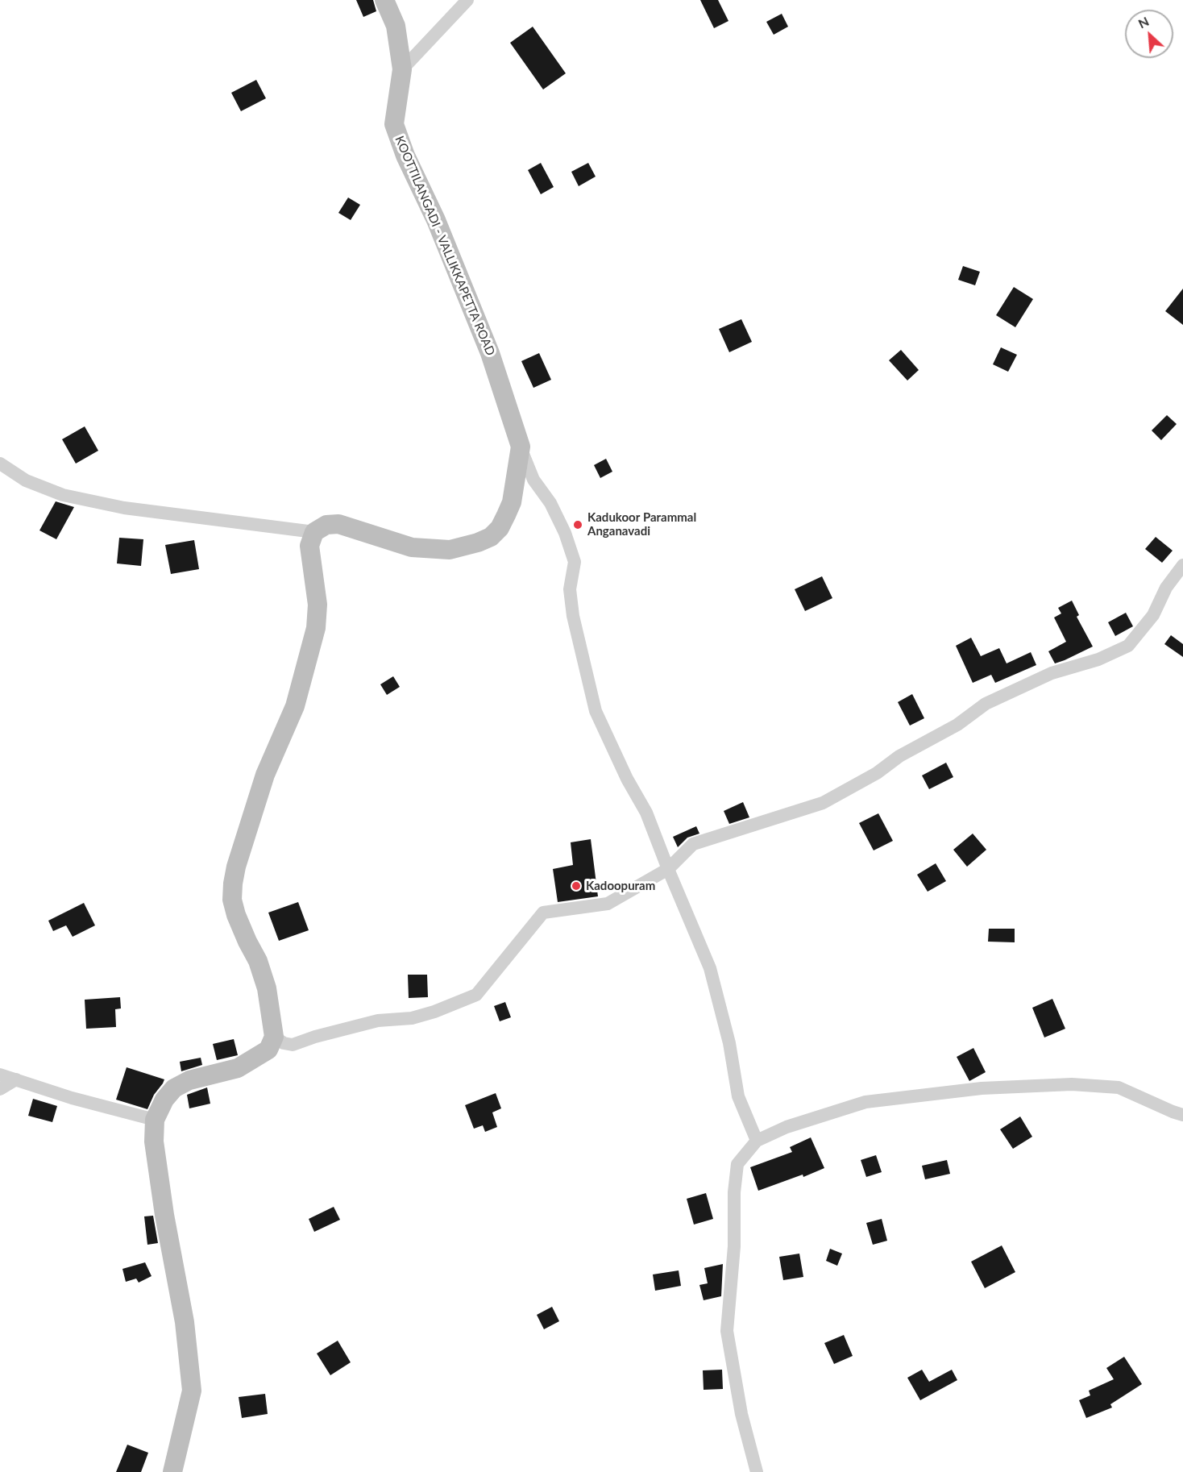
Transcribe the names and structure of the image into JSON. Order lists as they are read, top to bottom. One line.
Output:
{"streets":{"main road":["KOOTTILANGADI - VALLIKKAPETTA ROAD"]},"places":["Kadukoor Parammal Anganavadi","Kadoopuram"],"north":"top left"}
